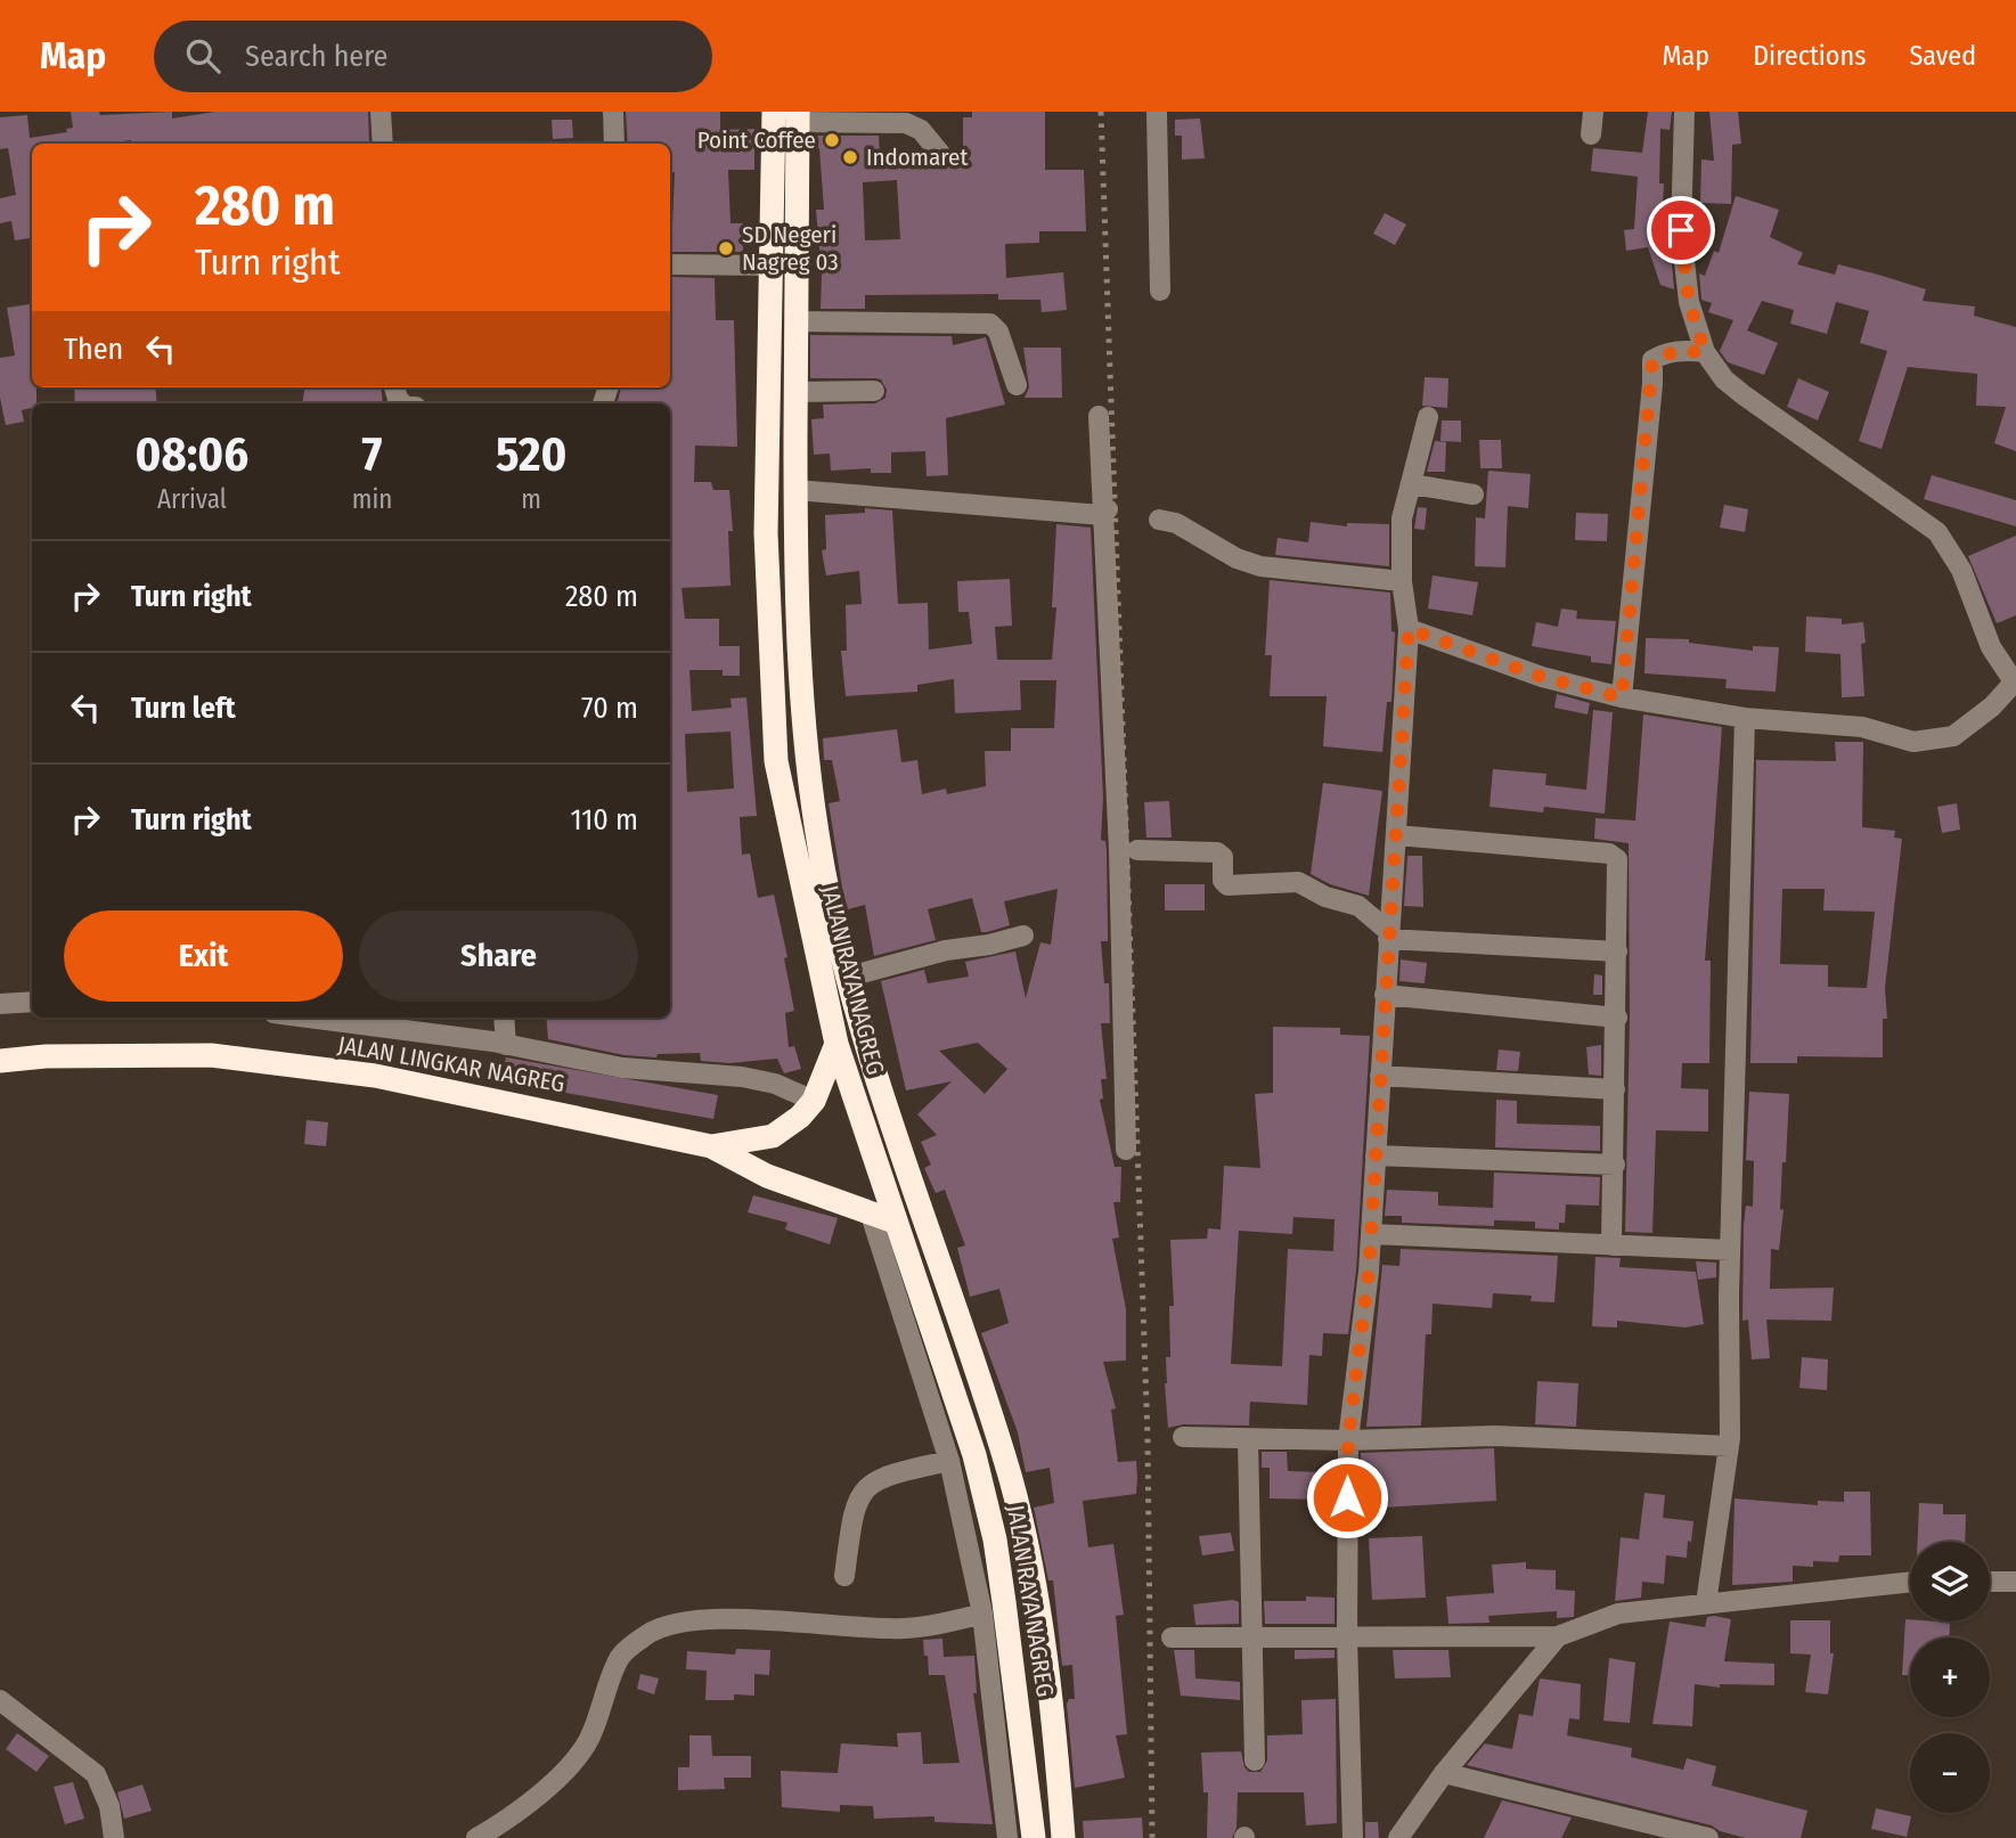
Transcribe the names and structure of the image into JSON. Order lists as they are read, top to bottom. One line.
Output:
{"streets":{"highway":["JALAN RAYA NAGREG","JALAN LINGKAR NAGREG"]},"crossings":[["JALAN RAYA NAGREG","JALAN LINGKAR NAGREG"]],"places":["Point Coffee","Indomaret","SD Negeri Nagreg 03"],"page":{"header":"Map","search":"Search here","nav":["Map","Directions","Saved"],"turn":["280 m","Turn right"],"then":"Then","eta":["08:06","Arrival","7","min","520","m"],"list":[{"name":"Turn right","value":"280 m"},{"name":"Turn left","value":"70 m"},{"name":"Turn right","value":"110 m"}],"buttons":["Exit","Share"],"map_buttons":["+","−"]}}
